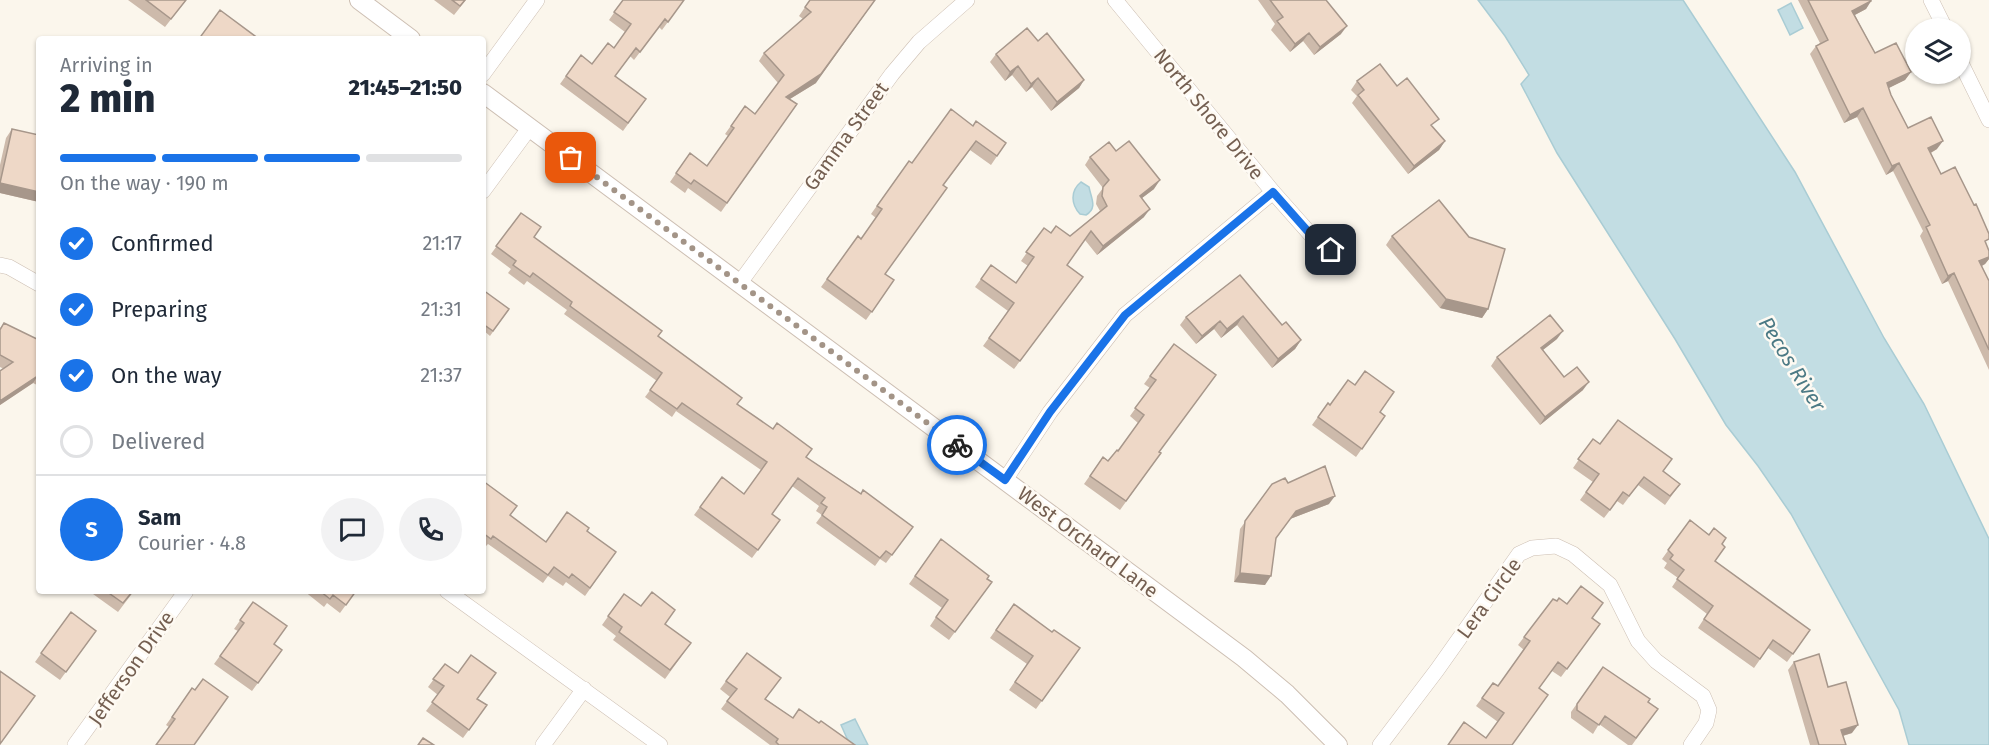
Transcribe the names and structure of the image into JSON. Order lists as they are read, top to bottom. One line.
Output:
{"streets":{"street":["North Shore Drive","Gamma Street","West Orchard Lane","Lera Circle","Jefferson Drive"]},"crossings":[["Gamma Street","West Orchard Lane"]],"water":["Pecos River"],"page":{"heading":["2 min","Arriving in","21:45–21:50"],"panel":["Sam","Courier · 4.8"],"bar":"On the way · 190 m","list":[["Confirmed","21:17"],["Preparing","21:31"],["On the way","21:37"],"Delivered"],"round":"S"}}
